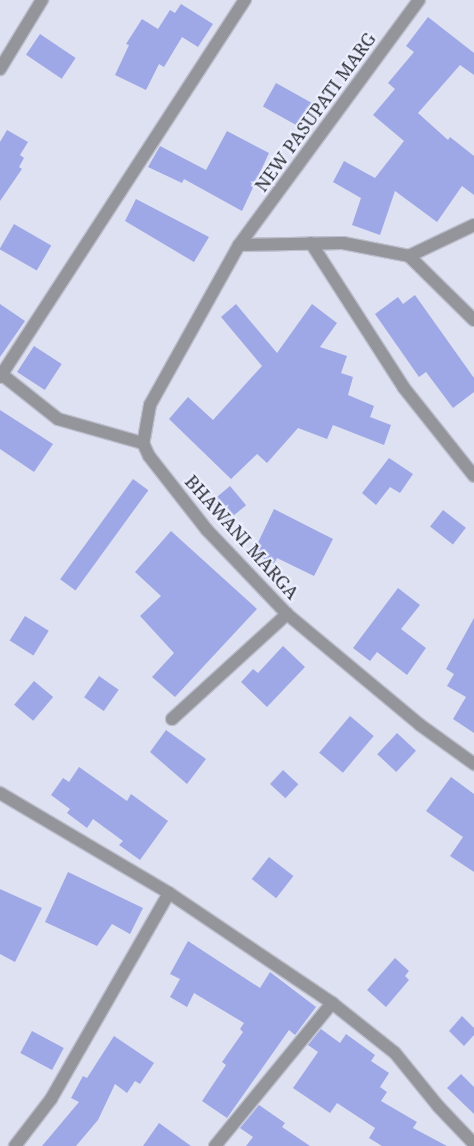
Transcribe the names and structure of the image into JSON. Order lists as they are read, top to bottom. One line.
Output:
{"streets":{"street":["NEW PASUPATI MARG","BHAWANI MARGA"]}}
